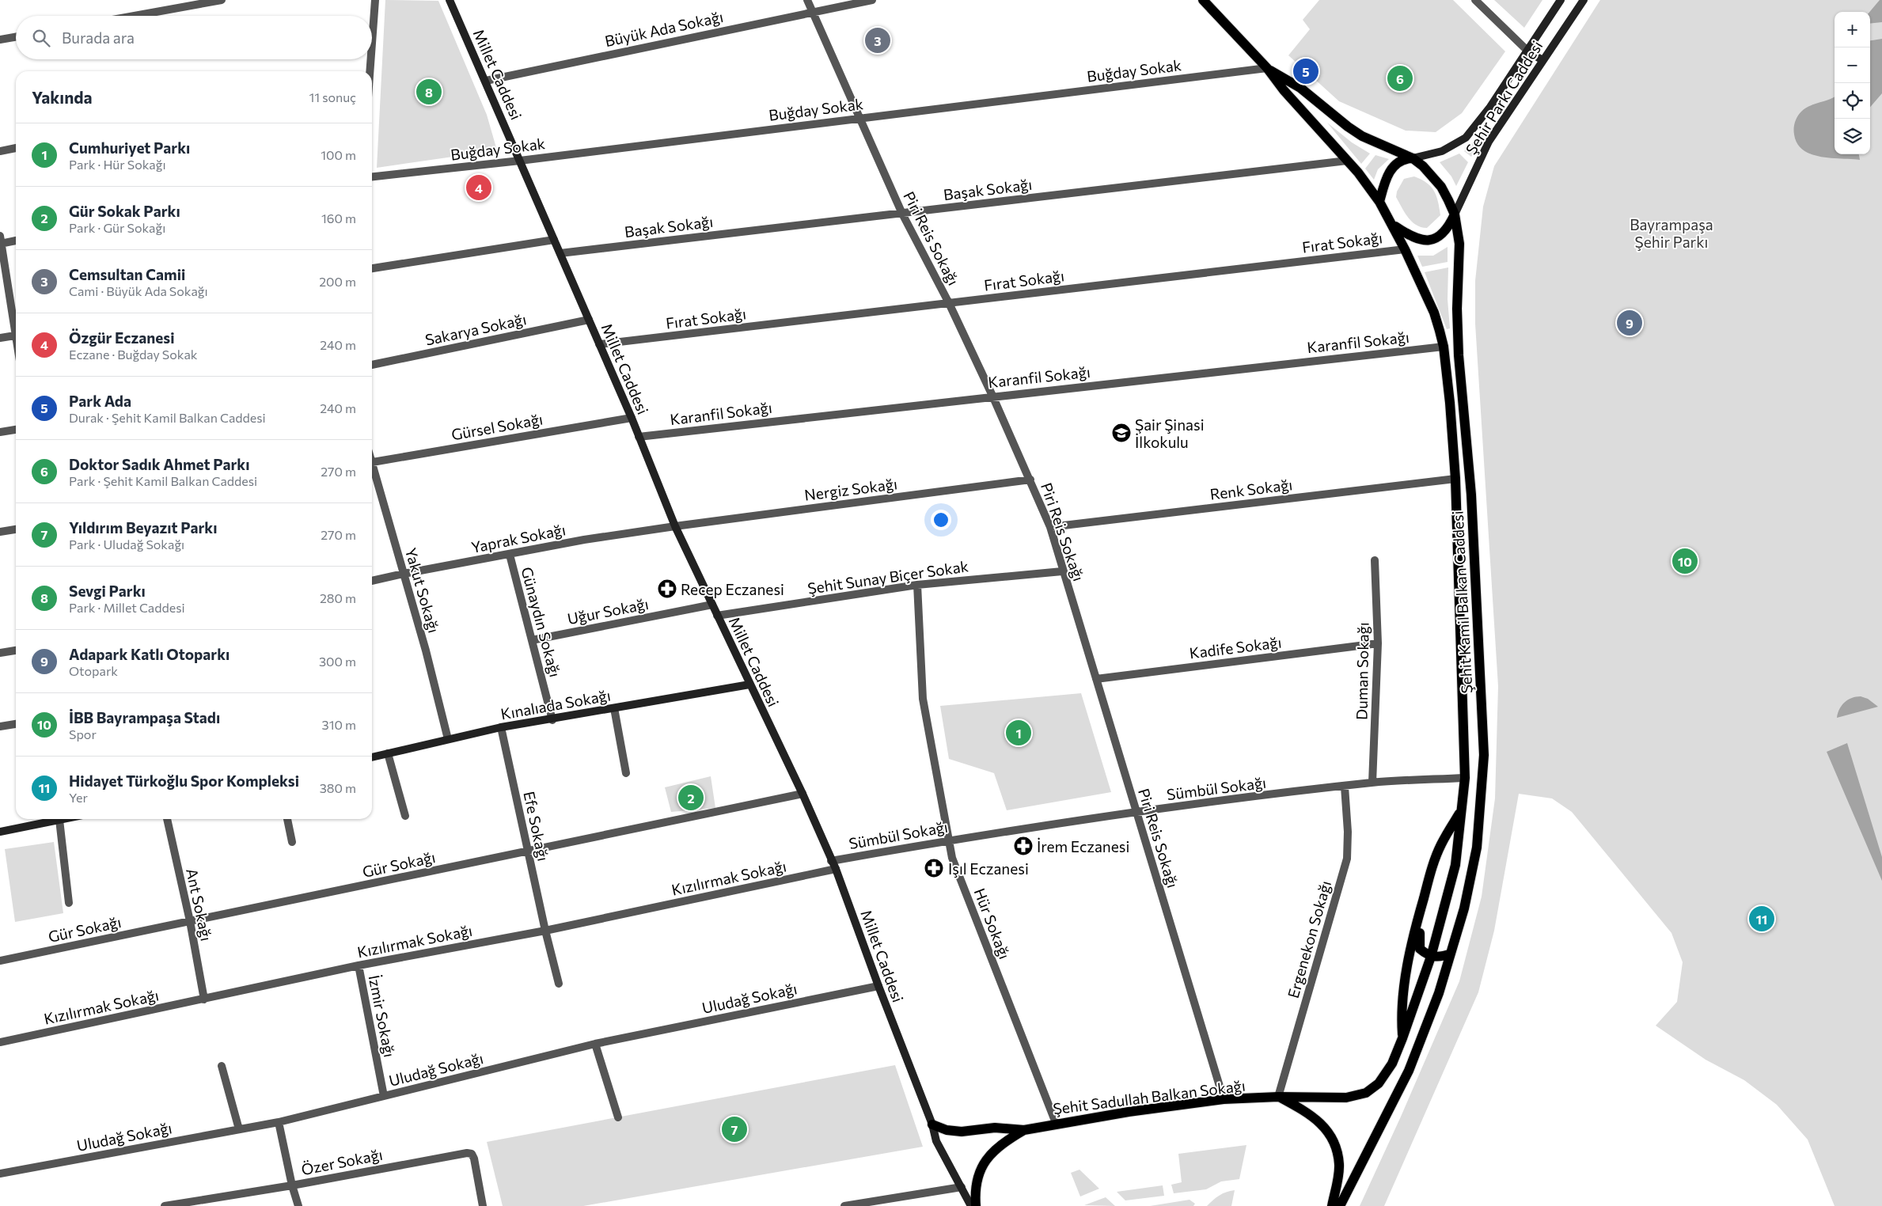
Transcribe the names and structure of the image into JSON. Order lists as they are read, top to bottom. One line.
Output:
{"streets":{"main road":["Millet Caddesi","Şehir Parkı Caddesi","Şehit Kamil Balkan Caddesi","Kınalıada Sokağı","Şehit Sadullah Balkan Sokağı"],"street":["Büyük Ada Sokağı","Buğday Sokak","Başak Sokağı","Piri Reis Sokağı","Fırat Sokağı","Sakarya Sokağı","Karanfil Sokağı","Gürsel Sokağı","Nergiz Sokağı","Renk Sokağı","Yaprak Sokağı","Şehit Sunay Biçer Sokak","Yakut Sokağı","Uğur Sokağı","Günaydın Sokağı","Kadife Sokağı","Duman Sokağı","Sümbül Sokağı","Efe Sokağı","Gür Sokağı","Kızılırmak Sokağı","Ant Sokağı","Hür Sokağı","Ergenekon Sokağı","Uludağ Sokağı","İzmir Sokağı","Özer Sokağı"]},"crossings":[["Büyük Ada Sokağı","Millet Caddesi"],["Büyük Ada Sokağı","Piri Reis Sokağı"],["Buğday Sokak","Millet Caddesi"],["Buğday Sokak","Piri Reis Sokağı"],["Buğday Sokak","Şehit Kamil Balkan Caddesi"],["Millet Caddesi","Başak Sokağı"],["Millet Caddesi","Fırat Sokağı"],["Millet Caddesi","Sakarya Sokağı"],["Millet Caddesi","Karanfil Sokağı"],["Millet Caddesi","Gürsel Sokağı"],["Millet Caddesi","Nergiz Sokağı"],["Millet Caddesi","Yaprak Sokağı"],["Millet Caddesi","Şehit Sunay Biçer Sokak"],["Millet Caddesi","Uğur Sokağı"],["Millet Caddesi","Kınalıada Sokağı"],["Millet Caddesi","Sümbül Sokağı"],["Millet Caddesi","Gür Sokağı"],["Millet Caddesi","Kızılırmak Sokağı"],["Millet Caddesi","Uludağ Sokağı"],["Millet Caddesi","Şehit Sadullah Balkan Sokağı"],["Şehir Parkı Caddesi","Şehit Kamil Balkan Caddesi"],["Başak Sokağı","Piri Reis Sokağı"],["Başak Sokağı","Şehit Kamil Balkan Caddesi"],["Piri Reis Sokağı","Fırat Sokağı"],["Piri Reis Sokağı","Karanfil Sokağı"],["Piri Reis Sokağı","Nergiz Sokağı"],["Piri Reis Sokağı","Renk Sokağı"],["Piri Reis Sokağı","Şehit Sunay Biçer Sokak"],["Piri Reis Sokağı","Kadife Sokağı"],["Piri Reis Sokağı","Sümbül Sokağı"],["Piri Reis Sokağı","Şehit Sadullah Balkan Sokağı"],["Fırat Sokağı","Şehit Kamil Balkan Caddesi"],["Karanfil Sokağı","Şehit Kamil Balkan Caddesi"],["Nergiz Sokağı","Yaprak Sokağı"],["Renk Sokağı","Şehit Kamil Balkan Caddesi"],["Yaprak Sokağı","Yakut Sokağı"],["Yaprak Sokağı","Günaydın Sokağı"],["Şehit Sunay Biçer Sokak","Hür Sokağı"],["Yakut Sokağı","Kınalıada Sokağı"],["Şehit Kamil Balkan Caddesi","Sümbül Sokağı"],["Şehit Kamil Balkan Caddesi","Ergenekon Sokağı"],["Şehit Kamil Balkan Caddesi","Şehit Sadullah Balkan Sokağı"],["Uğur Sokağı","Günaydın Sokağı"],["Günaydın Sokağı","Kınalıada Sokağı"],["Kadife Sokağı","Duman Sokağı"],["Duman Sokağı","Sümbül Sokağı"],["Kınalıada Sokağı","Efe Sokağı"],["Sümbül Sokağı","Hür Sokağı"],["Sümbül Sokağı","Ergenekon Sokağı"],["Efe Sokağı","Gür Sokağı"],["Efe Sokağı","Kızılırmak Sokağı"],["Gür Sokağı","Ant Sokağı"],["Kızılırmak Sokağı","Ant Sokağı"],["Kızılırmak Sokağı","İzmir Sokağı"],["Hür Sokağı","Şehit Sadullah Balkan Sokağı"],["Ergenekon Sokağı","Şehit Sadullah Balkan Sokağı"],["Uludağ Sokağı","İzmir Sokağı"]],"parks":["Bayrampaşa Şehir Parkı"],"places":{"school or university":["Şair Şinasi İlkokulu"],"pharmacy":["Recep Eczanesi","İrem Eczanesi","Işıl Eczanesi"]},"page":{"map_buttons":["+","−"],"search":"Burada ara","pins":["3","5","6","8","4","9","10","1","2","11","7"],"heading":["Yakında","11 sonuç"],"list":[{"mark":"1","name":"Cumhuriyet Parkı","note":"Park · Hür Sokağı","value":"100 m"},{"mark":"2","name":"Gür Sokak Parkı","note":"Park · Gür Sokağı","value":"160 m"},{"mark":"3","name":"Cemsultan Camii","note":"Cami · Büyük Ada Sokağı","value":"200 m"},{"mark":"4","name":"Özgür Eczanesi","note":"Eczane · Buğday Sokak","value":"240 m"},{"mark":"5","name":"Park Ada","note":"Durak · Şehit Kamil Balkan Caddesi","value":"240 m"},{"mark":"6","name":"Doktor Sadık Ahmet Parkı","note":"Park · Şehit Kamil Balkan Caddesi","value":"270 m"},{"mark":"7","name":"Yıldırım Beyazıt Parkı","note":"Park · Uludağ Sokağı","value":"270 m"},{"mark":"8","name":"Sevgi Parkı","note":"Park · Millet Caddesi","value":"280 m"},{"mark":"9","name":"Adapark Katlı Otoparkı","note":"Otopark","value":"300 m"},{"mark":"10","name":"İBB Bayrampaşa Stadı","note":"Spor","value":"310 m"},{"mark":"11","name":"Hidayet Türkoğlu Spor Kompleksi","note":"Yer","value":"380 m"}]}}
